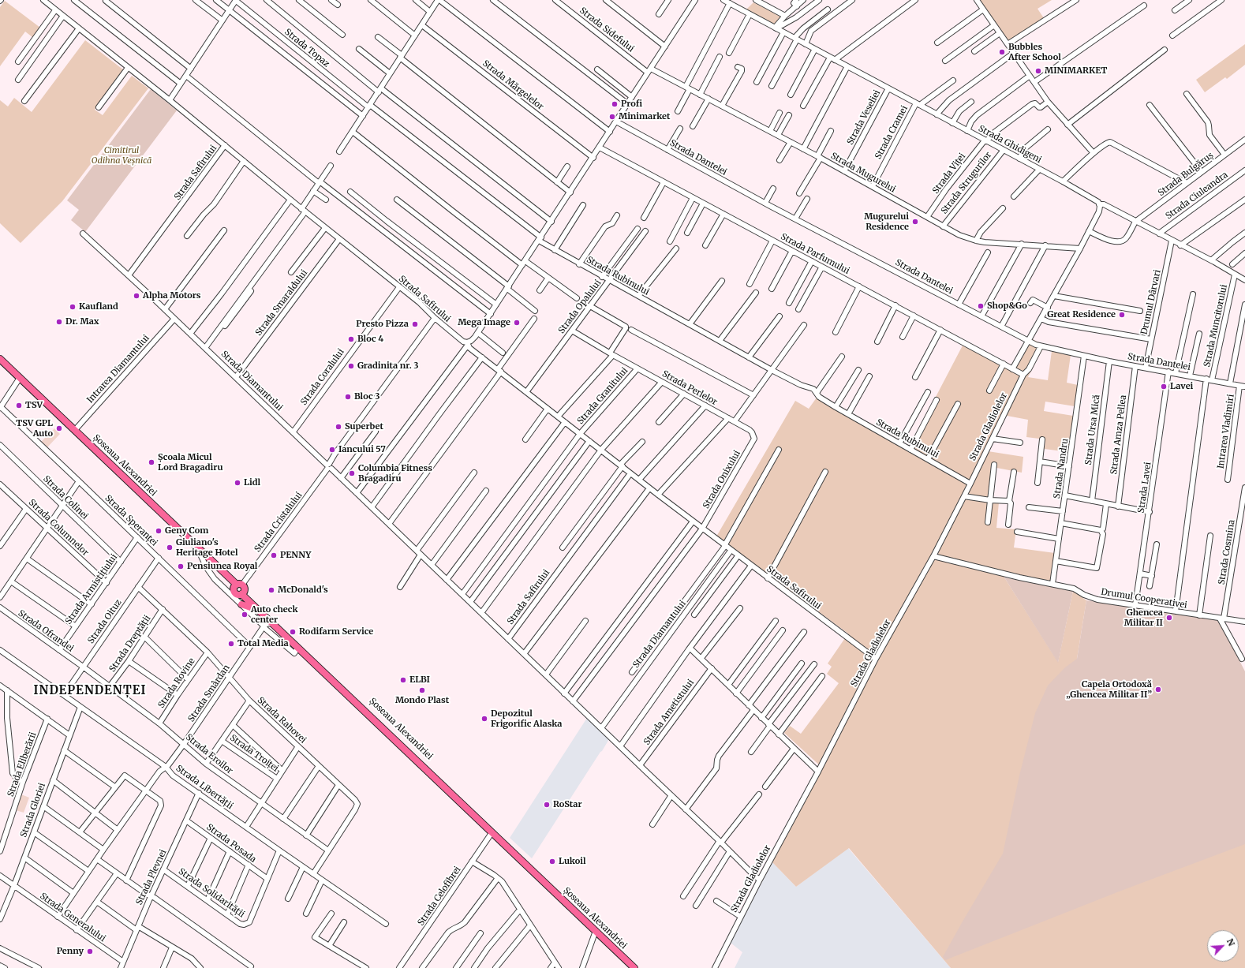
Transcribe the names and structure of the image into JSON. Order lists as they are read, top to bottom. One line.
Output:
{"streets":{"main road":["Șoseaua Alexandriei"],"street":["Strada Sidefului","Strada Topaz","Strada Mărgelelor","Strada Veseliei","Strada Cramei","Strada Ghidigeni","Strada Dantelei","Strada Safirului","Strada Mugurelui","Strada Viței","Strada Bulgăruș","Strada Strugurilor","Strada Ciuleandra","Strada Parfumului","Strada Rubinului","Drumul Dârvari","Strada Smaraldului","Strada Opalului","Strada Muncitorului","Intrarea Diamantului","Strada Coralului","Strada Diamantului","Strada Perlelor","Strada Granitului","Strada Gladiolelor","Strada Ursa Mică","Intrarea Vladimiri","Strada Amza Pellea","Strada Nandru","Strada Onixului","Strada Lavei","Strada Colinei","Strada Speranței","Strada Cristalului","Strada Columnelor","Strada Cosmina","Strada Armistițiului","Drumul Cooperativei","Strada Oituz","Strada Ofrandei","Strada Dreptății","Strada Rovine","Strada Smârdan","Strada Ametistului","Strada Rahovei","Strada Troiței","Strada Eroilor","Strada Eliberării","Strada Libertății","Strada Gloriei","Strada Posada","Strada Plevnei","Strada Solidarității","Strada Celofibrei","Strada Generalului"]},"crossings":[["Strada Sidefului","Strada Mugurelui"],["Strada Topaz","Strada Safirului"],["Strada Veseliei","Strada Ghidigeni"],["Strada Veseliei","Strada Mugurelui"],["Strada Cramei","Strada Ghidigeni"],["Strada Cramei","Strada Mugurelui"],["Strada Ghidigeni","Strada Viței"],["Strada Ghidigeni","Strada Bulgăruș"],["Strada Ghidigeni","Strada Strugurilor"],["Strada Dantelei","Drumul Dârvari"],["Strada Dantelei","Strada Muncitorului"],["Strada Dantelei","Strada Gladiolelor"],["Strada Dantelei","Strada Ursa Mică"],["Strada Dantelei","Intrarea Vladimiri"],["Strada Dantelei","Strada Amza Pellea"],["Strada Dantelei","Strada Nandru"],["Strada Dantelei","Strada Lavei"],["Strada Safirului","Strada Smaraldului"],["Strada Safirului","Strada Opalului"],["Strada Safirului","Strada Coralului"],["Strada Safirului","Strada Diamantului"],["Strada Safirului","Strada Granitului"],["Strada Safirului","Strada Gladiolelor"],["Strada Safirului","Strada Onixului"],["Strada Safirului","Strada Cristalului"],["Strada Mugurelui","Strada Viței"],["Strada Mugurelui","Strada Strugurilor"],["Strada Parfumului","Strada Gladiolelor"],["Strada Rubinului","Strada Opalului"],["Strada Rubinului","Strada Gladiolelor"],["Strada Smaraldului","Strada Diamantului"],["Strada Opalului","Strada Perlelor"],["Intrarea Diamantului","Strada Diamantului"],["Intrarea Diamantului","Șoseaua Alexandriei"],["Strada Coralului","Strada Diamantului"],["Strada Diamantului","Strada Gladiolelor"],["Strada Diamantului","Strada Cristalului"],["Strada Diamantului","Strada Ametistului"],["Strada Perlelor","Strada Granitului"],["Strada Perlelor","Strada Onixului"],["Strada Gladiolelor","Drumul Cooperativei"],["Șoseaua Alexandriei","Strada Cristalului"],["Șoseaua Alexandriei","Strada Celofibrei"],["Strada Nandru","Drumul Cooperativei"],["Strada Lavei","Drumul Cooperativei"],["Strada Colinei","Strada Armistițiului"],["Strada Speranței","Strada Armistițiului"],["Strada Speranței","Strada Oituz"],["Strada Speranței","Strada Smârdan"],["Strada Columnelor","Strada Armistițiului"],["Strada Cosmina","Drumul Cooperativei"],["Strada Armistițiului","Strada Ofrandei"],["Strada Oituz","Strada Ofrandei"],["Strada Oituz","Strada Rahovei"],["Strada Oituz","Strada Eroilor"],["Strada Oituz","Strada Libertății"],["Strada Ofrandei","Strada Eroilor"],["Strada Dreptății","Strada Rahovei"],["Strada Dreptății","Strada Eroilor"],["Strada Rovine","Strada Rahovei"],["Strada Rovine","Strada Eroilor"],["Strada Smârdan","Strada Rahovei"],["Strada Smârdan","Strada Eroilor"],["Strada Smârdan","Strada Libertății"],["Strada Smârdan","Strada Generalului"],["Strada Rahovei","Strada Eroilor"],["Strada Rahovei","Strada Libertății"],["Strada Libertății","Strada Gloriei"],["Strada Libertății","Strada Plevnei"],["Strada Libertății","Strada Solidarității"],["Strada Gloriei","Strada Generalului"],["Strada Posada","Strada Plevnei"],["Strada Posada","Strada Solidarității"],["Strada Plevnei","Strada Solidarității"],["Strada Plevnei","Strada Generalului"]],"districts":["INDEPENDENȚEI"],"parks":["Cimitirul Odihna Veșnică"],"places":["Bubbles After School","MINIMARKET","Profi","Minimarket","Mugurelui Residence","Alpha Motors","Shop&Go","Kaufland","Great Residence","Dr. Max","Mega Image","Presto Pizza","Bloc 4","Gradinita nr. 3","Lavei","Bloc 3","TSV","Superbet","TSV GPL Auto","Iancului 57","Școala Micul Lord Bragadiru","Columbia Fitness Bragadiru","Lidl","Geny Com","Giuliano's Heritage Hotel","PENNY","Pensiunea Royal","McDonald's","Auto check center","Ghencea Militar II","Rodifarm Service","Total Media","ELBI","Capela Ortodoxă „Ghencea Militar II”","Mondo Plast","Depozitul Frigorific Alaska","RoStar","Lukoil","Penny"],"north":"top right"}
